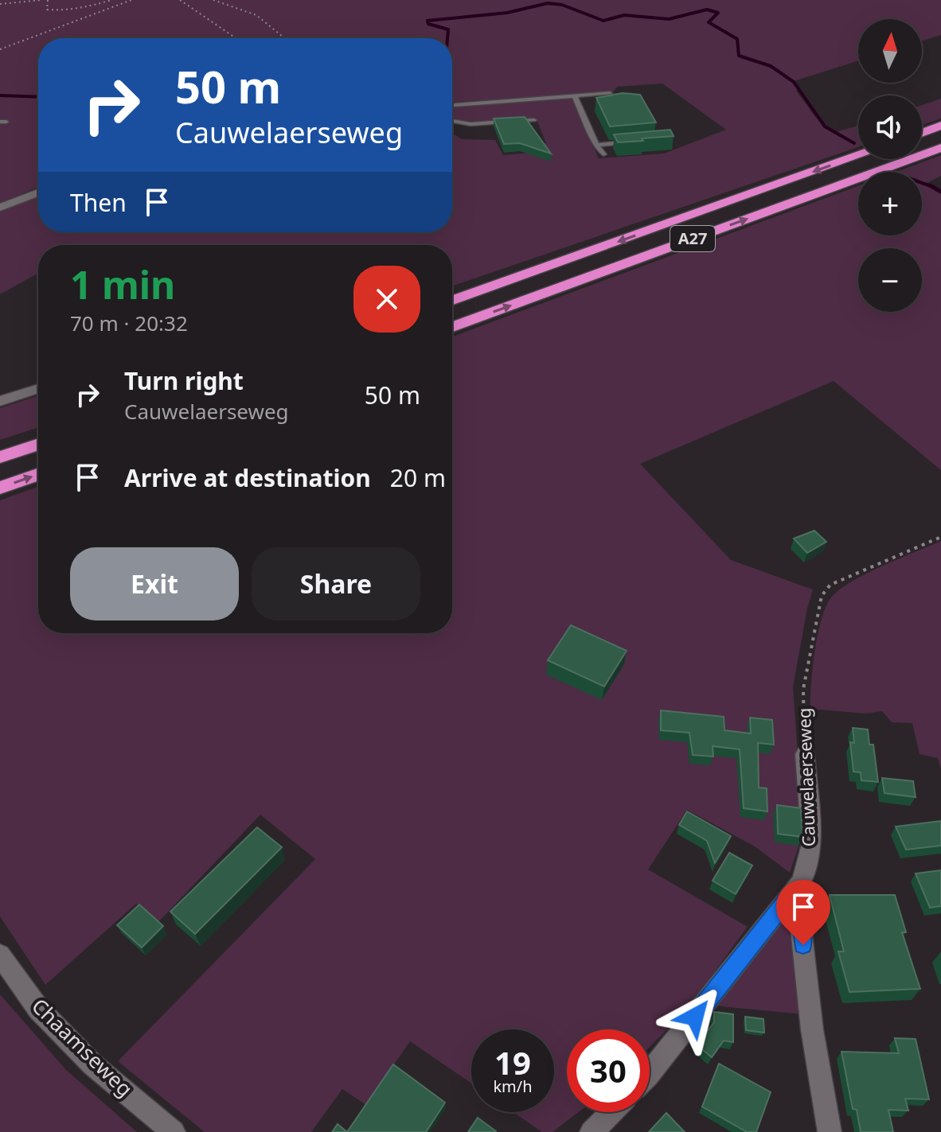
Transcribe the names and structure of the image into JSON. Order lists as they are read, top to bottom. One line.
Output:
{"streets":{"highway":["A27"],"street":["Cauwelaerseweg","Chaamseweg"]},"north":"top","page":{"map_buttons":["+","−"],"turn":["50 m","Cauwelaerseweg"],"then":"Then","heading":["1 min","70 m · 20:32"],"list":[{"name":"Turn right","note":"Cauwelaerseweg","value":"50 m"},{"name":"Arrive at destination","value":"20 m"}],"buttons":["Exit","Share"],"speed":"19 km/h","limit":"30"}}
